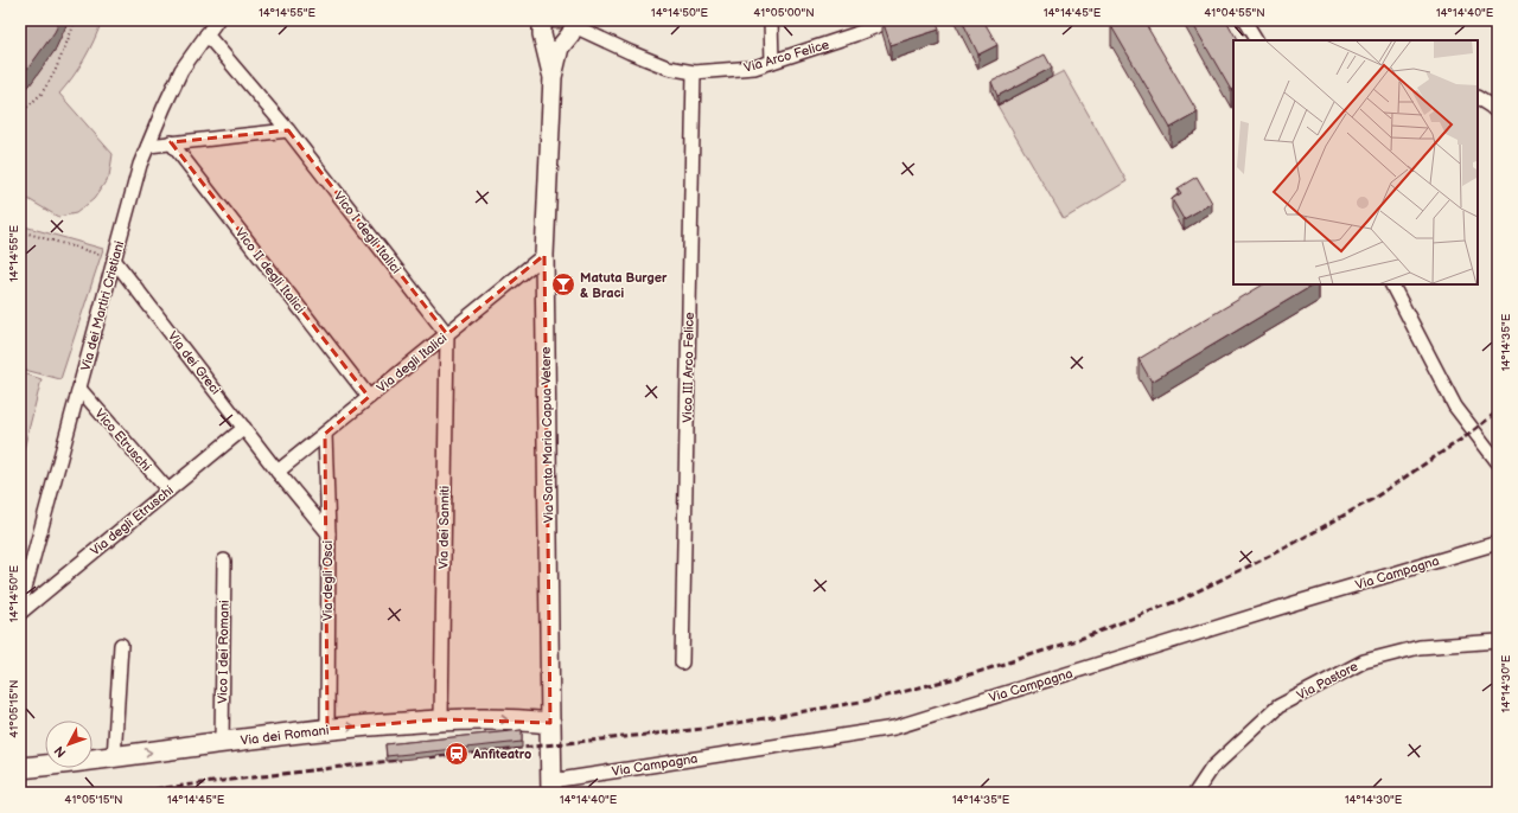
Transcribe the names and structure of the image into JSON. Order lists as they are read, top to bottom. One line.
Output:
{"streets":{"main road":["Via Santa Maria Capua Vetere","Via dei Romani"],"street":["Via Arco Felice","Vico I degli Italici","Vico II degli Italici","Via dei Martiri Cristiani","Via dei Greci","Via degli Italici","Vico III Arco Felice","Vico Etruschi","Via degli Etruschi","Via dei Sanniti","Via Campagna","Via degli Osci","Vico I dei Romani","Via Pastore"]},"crossings":[["Via Arco Felice","Vico III Arco Felice"],["Vico I degli Italici","Via dei Martiri Cristiani"],["Vico I degli Italici","Via degli Italici"],["Vico I degli Italici","Via dei Sanniti"],["Vico II degli Italici","Via degli Italici"],["Via dei Martiri Cristiani","Via dei Greci"],["Via dei Martiri Cristiani","Vico Etruschi"],["Via dei Greci","Via degli Italici"],["Via dei Greci","Via degli Etruschi"],["Via dei Greci","Via degli Osci"],["Via degli Italici","Via Santa Maria Capua Vetere"],["Via degli Italici","Via dei Sanniti"],["Via degli Italici","Via degli Osci"],["Via Santa Maria Capua Vetere","Via Campagna"],["Via Santa Maria Capua Vetere","Via dei Romani"],["Vico Etruschi","Via degli Etruschi"],["Via dei Sanniti","Via dei Romani"],["Via degli Osci","Via dei Romani"],["Vico I dei Romani","Via dei Romani"]],"one_way":["Via dei Romani"],"places":{"bar":["Matuta Burger & Braci"],"station":["Anfiteatro"]},"north":"bottom left","coordinates":["14°14'55\"E","14°14'50\"E","41°05'00\"N","14°14'45\"E","41°04'55\"N","14°14'40\"E","14°14'35\"E","14°14'30\"E","41°05'15\"N"]}
